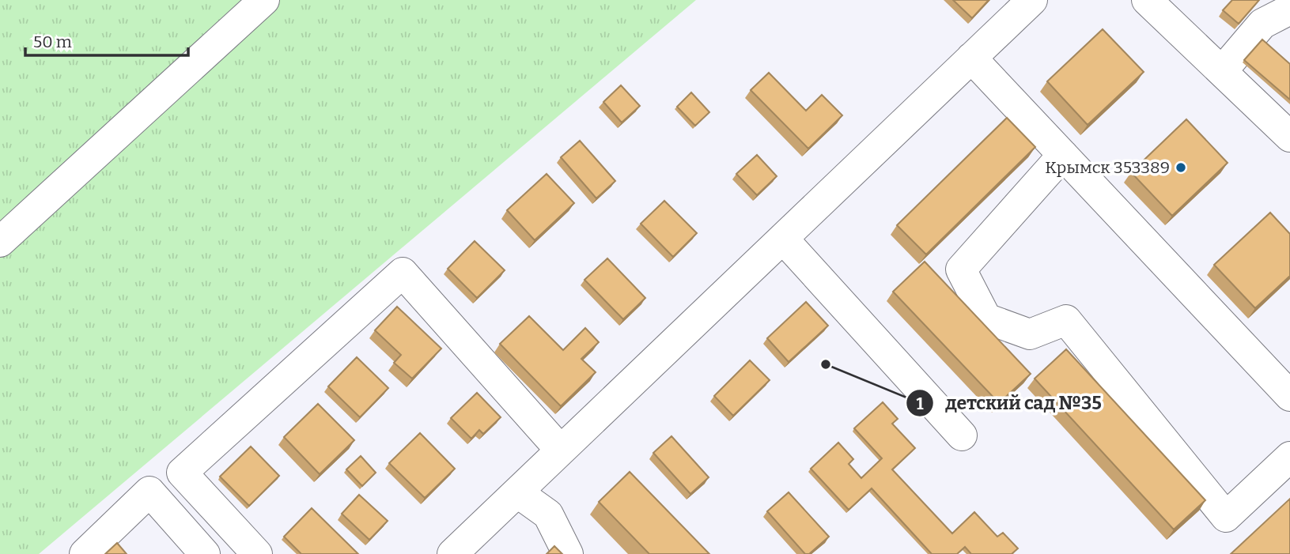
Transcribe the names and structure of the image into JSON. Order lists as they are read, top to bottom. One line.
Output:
{"places":["Крымск 353389","детский сад №35"],"scale_bar":"50 m"}
